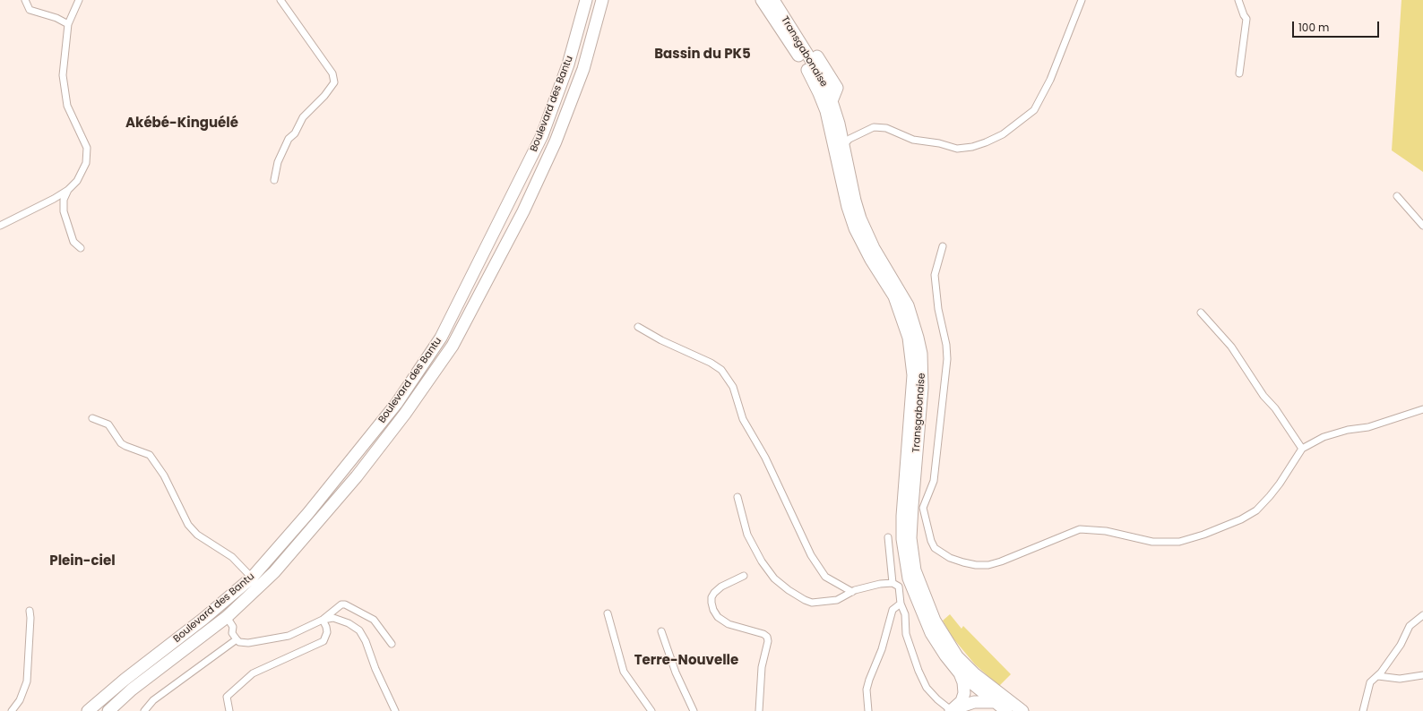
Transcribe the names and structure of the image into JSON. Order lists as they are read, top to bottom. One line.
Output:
{"streets":{"highway":["Transgabonaise","Boulevard des Bantu"]},"districts":["Bassin du PK5","Akébé-Kinguélé","Plein-ciel","Terre-Nouvelle"],"scale_bar":"100 m"}
